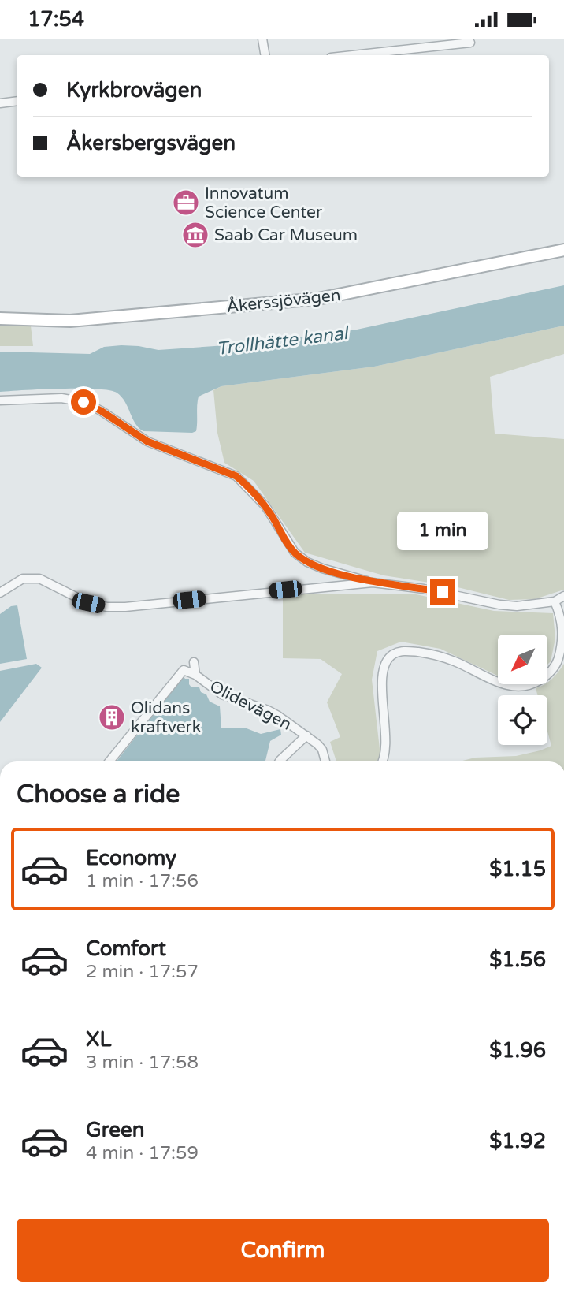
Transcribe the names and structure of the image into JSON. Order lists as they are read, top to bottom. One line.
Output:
{"streets":{"street":["Åkerssjövägen","Olidevägen"]},"water":["Trollhätte kanal"],"places":{"office":["Innovatum Science Center"],"museum":["Saab Car Museum"],"building":["Olidans kraftverk"]},"north":"bottom left","page":{"status":"17:54","banner":["Kyrkbrovägen","Åkersbergsvägen"],"bubble":"1 min","heading":"Choose a ride","list":[{"name":"Economy","note":"1 min · 17:56","value":"$1.15"},{"name":"Comfort","note":"2 min · 17:57","value":"$1.56"},{"name":"XL","note":"3 min · 17:58","value":"$1.96"},{"name":"Green","note":"4 min · 17:59","value":"$1.92"}],"buttons":"Confirm"}}
